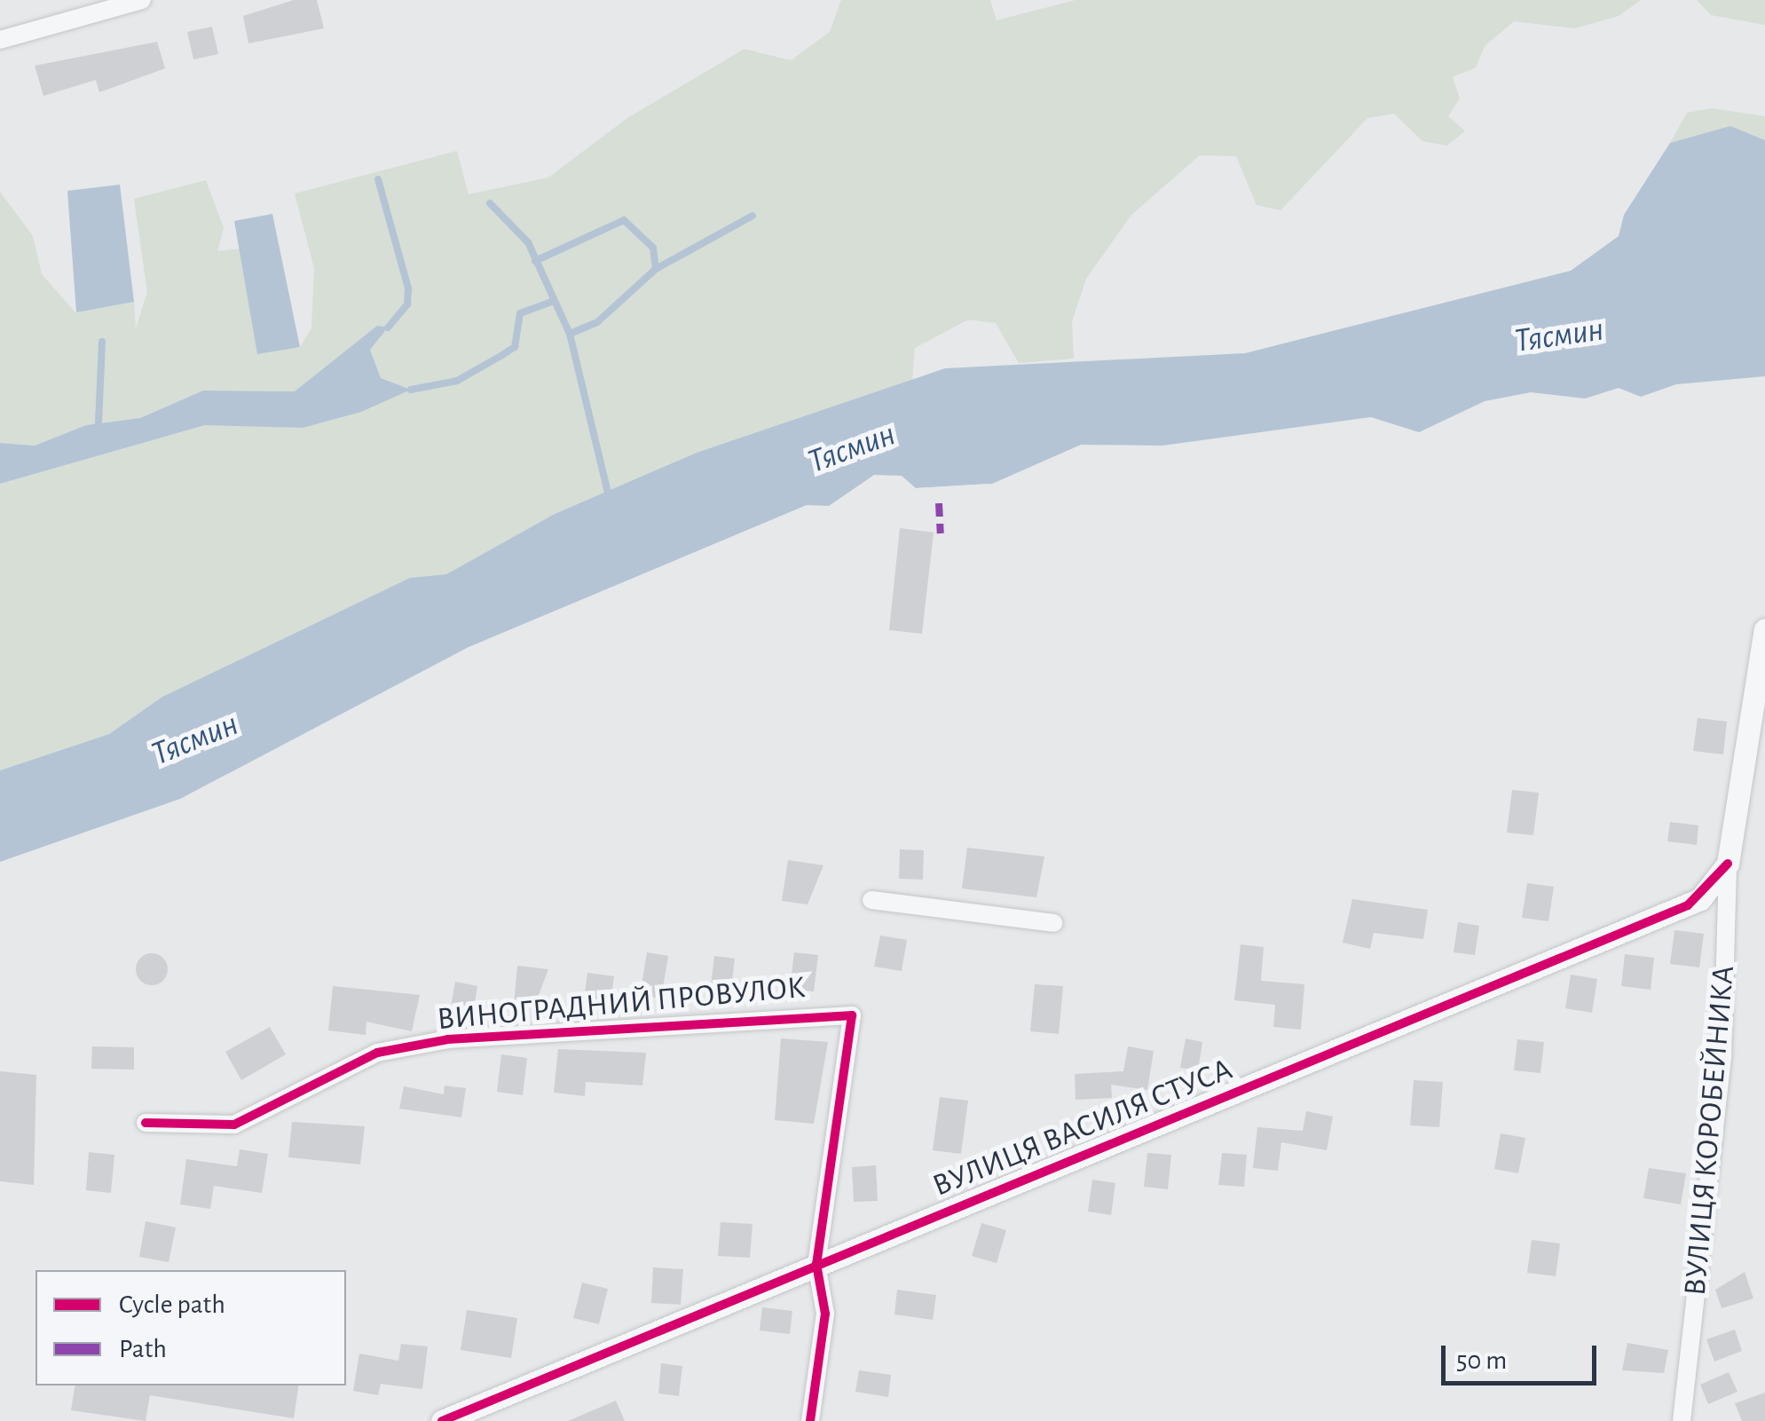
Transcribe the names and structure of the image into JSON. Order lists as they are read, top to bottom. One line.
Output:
{"streets":{"street":["ВИНОГРАДНИЙ ПРОВУЛОК","ВУЛИЦЯ ВАСИЛЯ СТУСА","ВУЛИЦЯ КОРОБЕЙНИКА"]},"crossings":[["ВИНОГРАДНИЙ ПРОВУЛОК","ВУЛИЦЯ ВАСИЛЯ СТУСА"],["ВУЛИЦЯ ВАСИЛЯ СТУСА","ВУЛИЦЯ КОРОБЕЙНИКА"]],"water":["Тясмин"],"legend":["Cycle path","Path"],"scale_bar":"50 m"}
